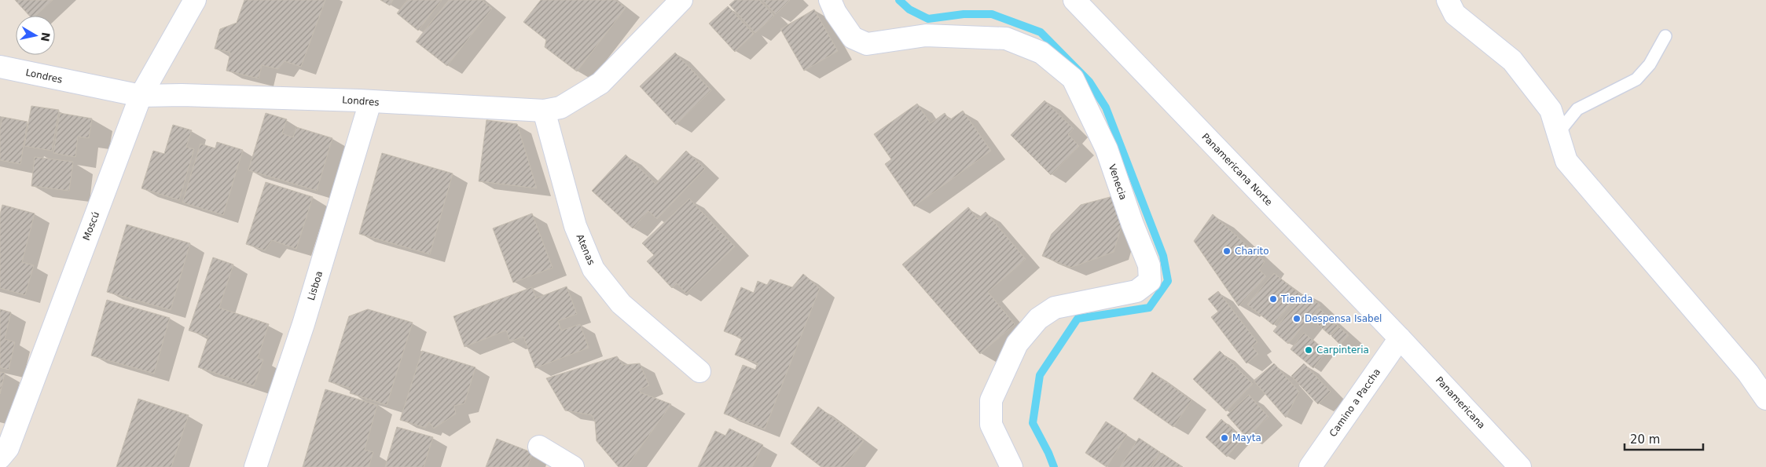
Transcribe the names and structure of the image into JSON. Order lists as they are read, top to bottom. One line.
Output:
{"streets":{"street":["Londres","Panamericana Norte","Venecia","Moscú","Atenas","Lisboa","Camino a Paccha","Panamericana"]},"crossings":[["Londres","Moscú"],["Londres","Atenas"],["Londres","Lisboa"],["Panamericana Norte","Camino a Paccha"],["Panamericana Norte","Panamericana"],["Camino a Paccha","Panamericana"]],"places":["Charito","Tienda","Despensa Isabel","Carpinteria","Mayta"],"scale_bar":"20 m","north":"right"}
